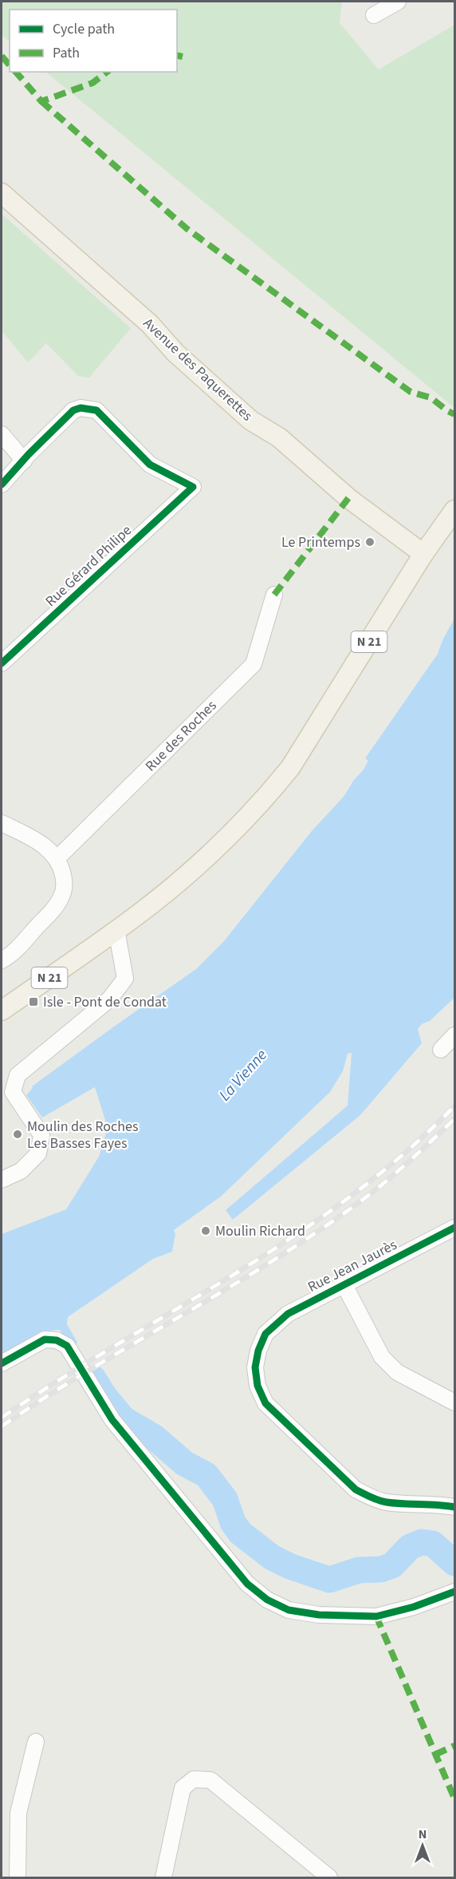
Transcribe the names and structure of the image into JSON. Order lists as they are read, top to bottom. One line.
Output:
{"streets":{"main road":["Avenue des Paquerettes","N 21"],"street":["Rue Gérard Philipe","Rue des Roches","Rue Jean Jaurès"]},"crossings":[["Avenue des Paquerettes","N 21"]],"water":["La Vienne"],"places":{"other":["Le Printemps","Moulin des Roches Les Basses Fayes","Moulin Richard"],"transit":["Isle - Pont de Condat"]},"legend":["Cycle path","Path"],"north":"top"}
